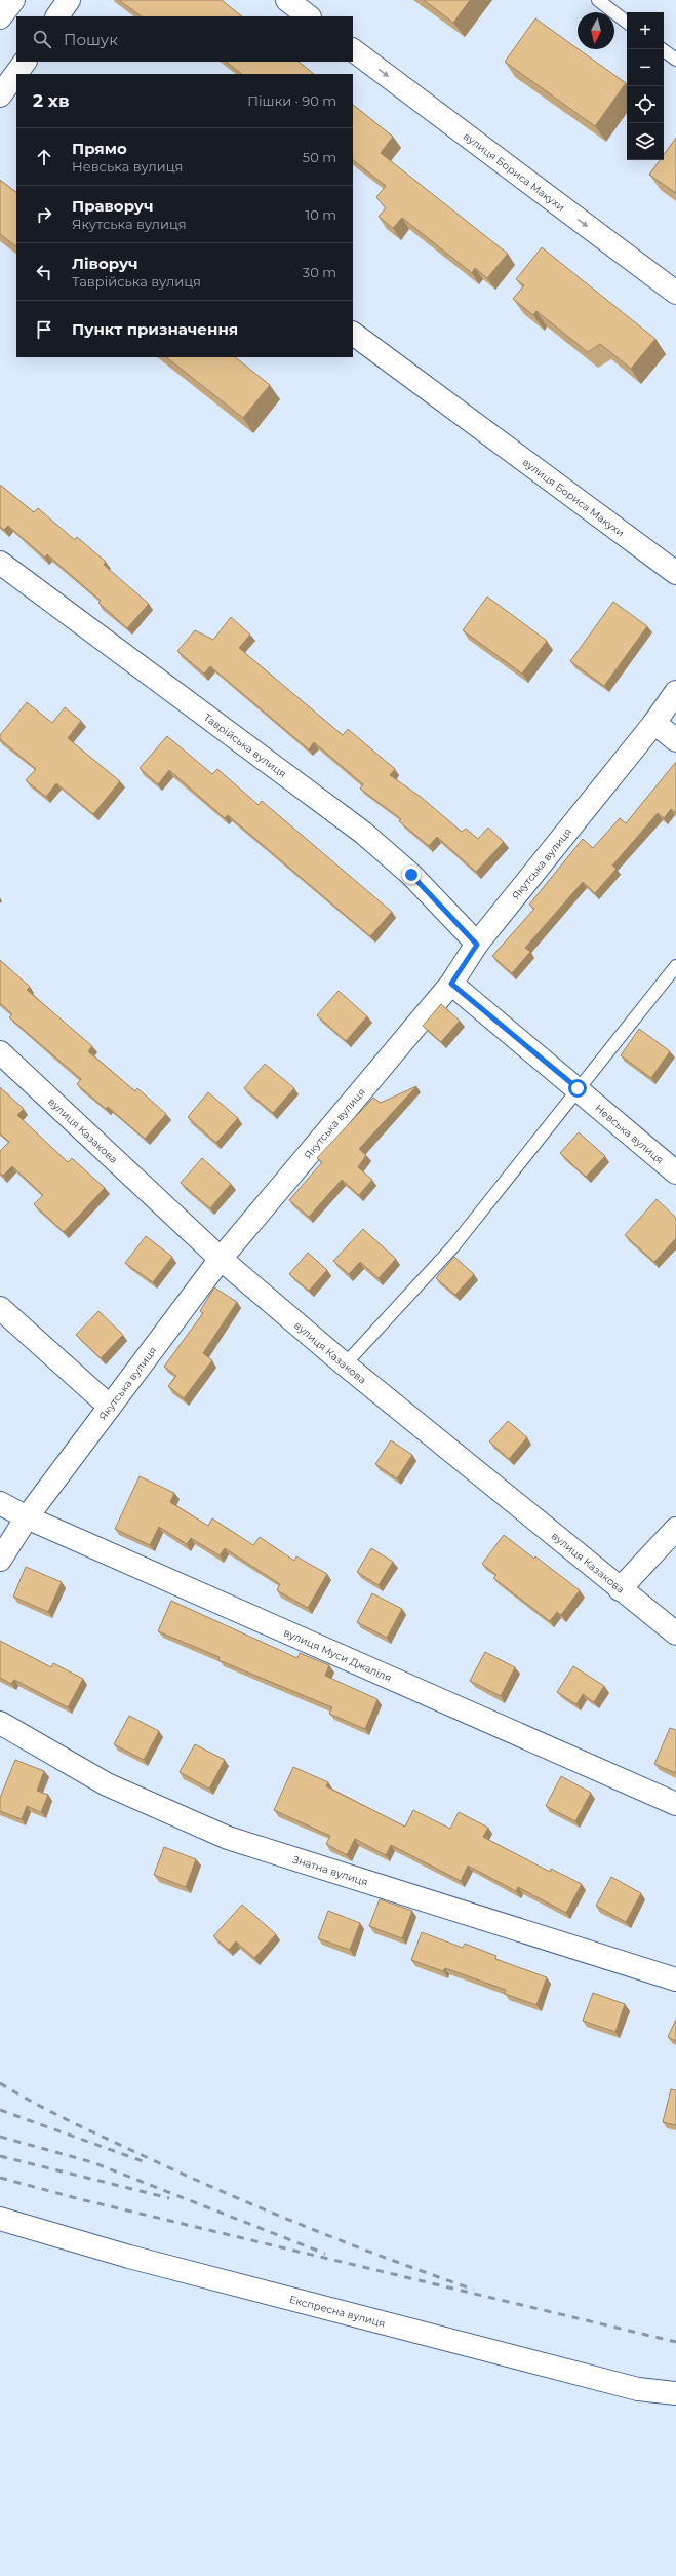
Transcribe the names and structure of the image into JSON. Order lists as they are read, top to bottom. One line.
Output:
{"streets":{"street":["вулиця Бориса Макухи","Таврійська вулиця","Якутська вулиця","вулиця Казакова","Невська вулиця","вулиця Муси Джаліля","Знатна вулиця","Експресна вулиця"]},"crossings":[["Таврійська вулиця","Якутська вулиця"],["Якутська вулиця","вулиця Казакова"],["Якутська вулиця","Невська вулиця"],["Якутська вулиця","вулиця Муси Джаліля"]],"one_way":["вулиця Бориса Макухи"],"north":"bottom","page":{"map_buttons":["+","−"],"search":"Пошук","heading":["2 хв","Пішки · 90 m"],"list":[["Прямо","Невська вулиця","50 m"],["Праворуч","Якутська вулиця","10 m"],["Ліворуч","Таврійська вулиця","30 m"],"Пункт призначення"]}}
